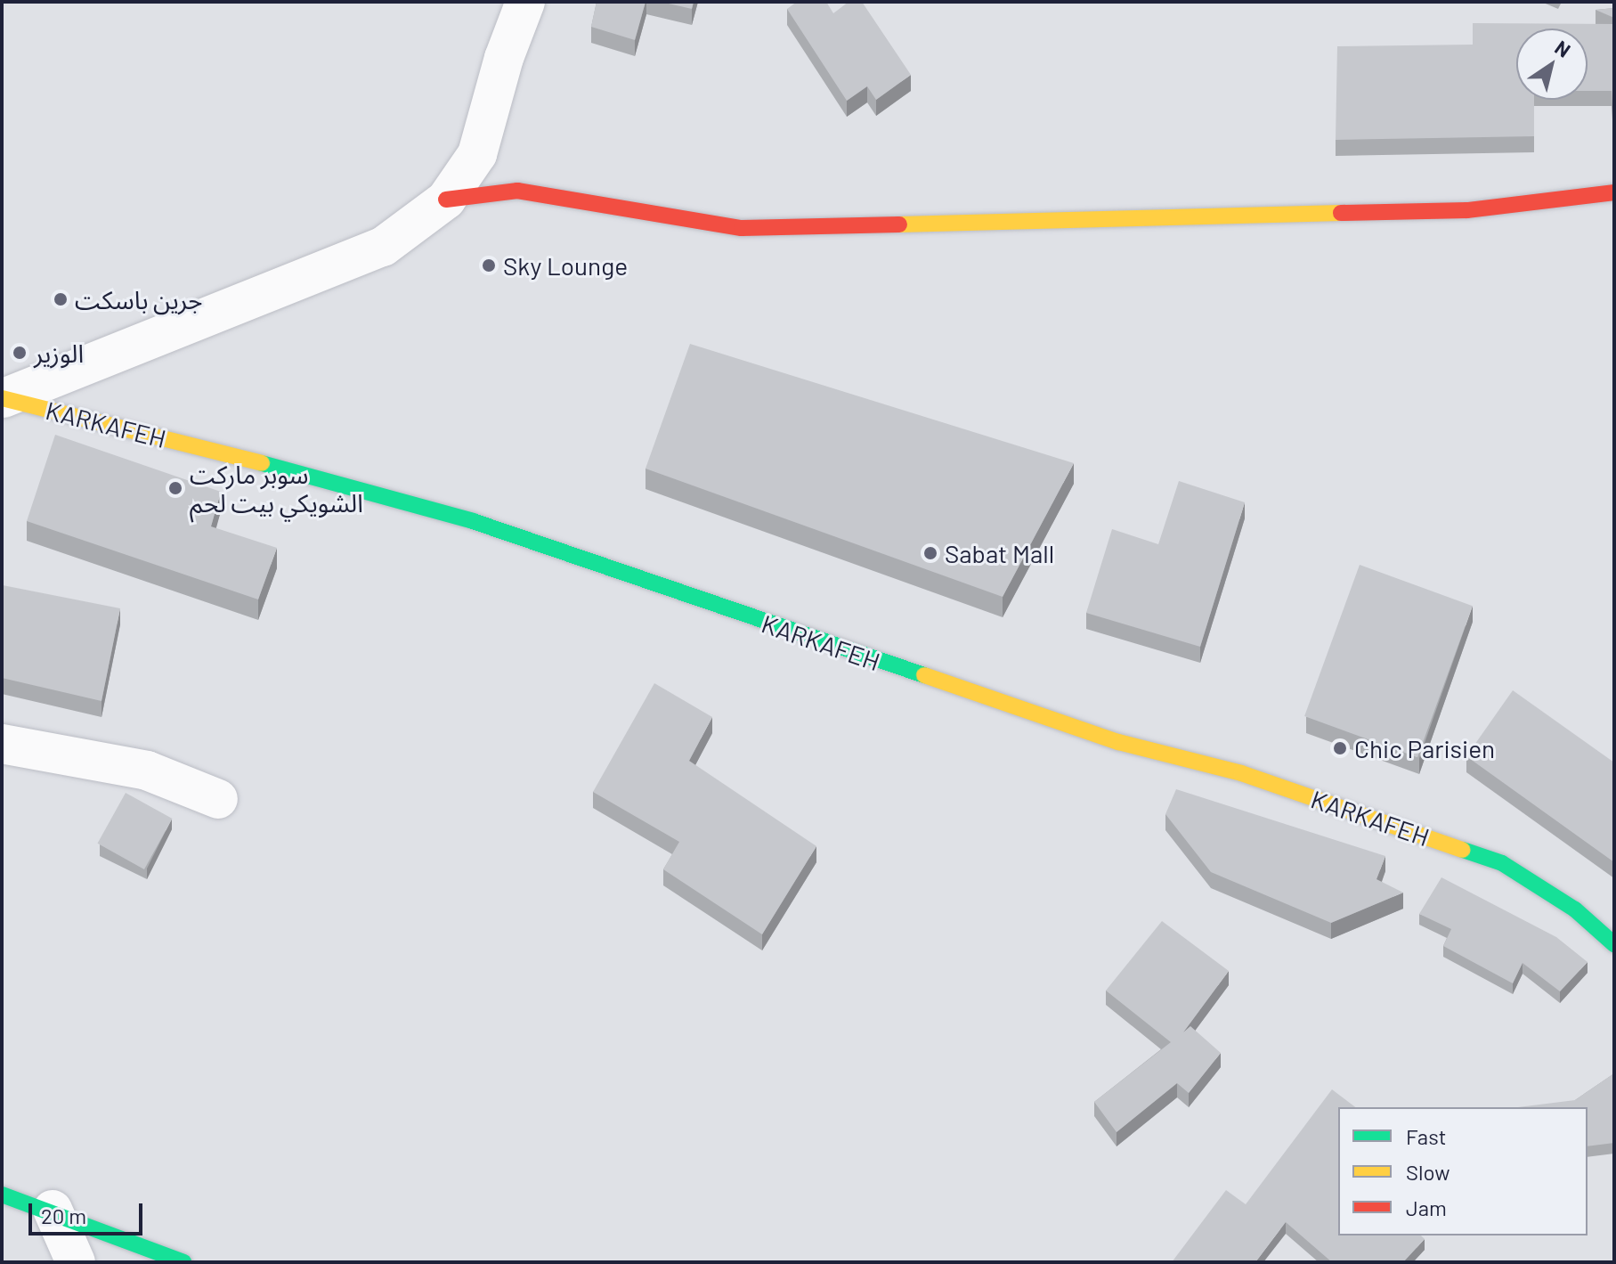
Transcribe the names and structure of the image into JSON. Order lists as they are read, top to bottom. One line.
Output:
{"streets":{"street":["KARKAFEH"]},"places":["Sky Lounge","جرين باسكت","الوزير","سوبر ماركت الشويكي بيت لحم","Sabat Mall","Chic Parisien"],"legend":["Fast","Slow","Jam"],"scale_bar":"20 m","north":"top right"}
